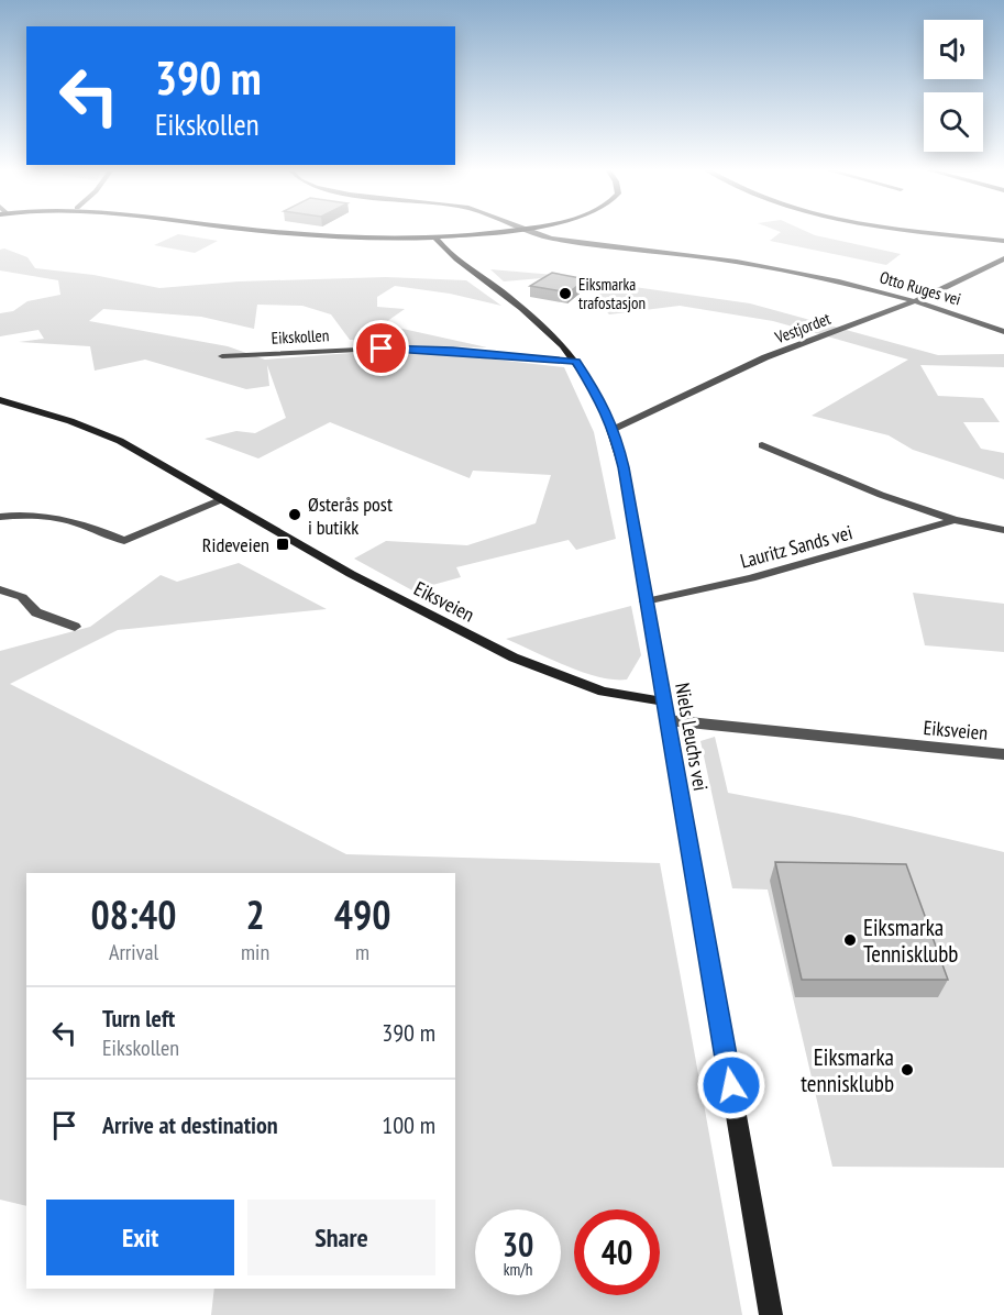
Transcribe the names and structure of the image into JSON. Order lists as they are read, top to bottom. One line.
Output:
{"streets":{"street":["Otto Ruges vei","Vestjordet","Eikskollen","Lauritz Sands vei","Eiksveien","Niels Leuchs vei"]},"crossings":[["Otto Ruges vei","Vestjordet"],["Vestjordet","Niels Leuchs vei"],["Eikskollen","Niels Leuchs vei"],["Lauritz Sands vei","Niels Leuchs vei"],["Eiksveien","Niels Leuchs vei"]],"places":{"other":["Eiksmarka trafostasjon","Østerås post i butikk","Eiksmarka Tennisklubb","Eiksmarka tennisklubb"],"transit":["Rideveien"]},"page":{"turn":["390 m","Eikskollen"],"eta":["08:40","Arrival","2","min","490","m"],"list":[{"name":"Turn left","note":"Eikskollen","value":"390 m"},{"name":"Arrive at destination","value":"100 m"}],"buttons":["Exit","Share"],"speed":"30 km/h","limit":"40"}}
